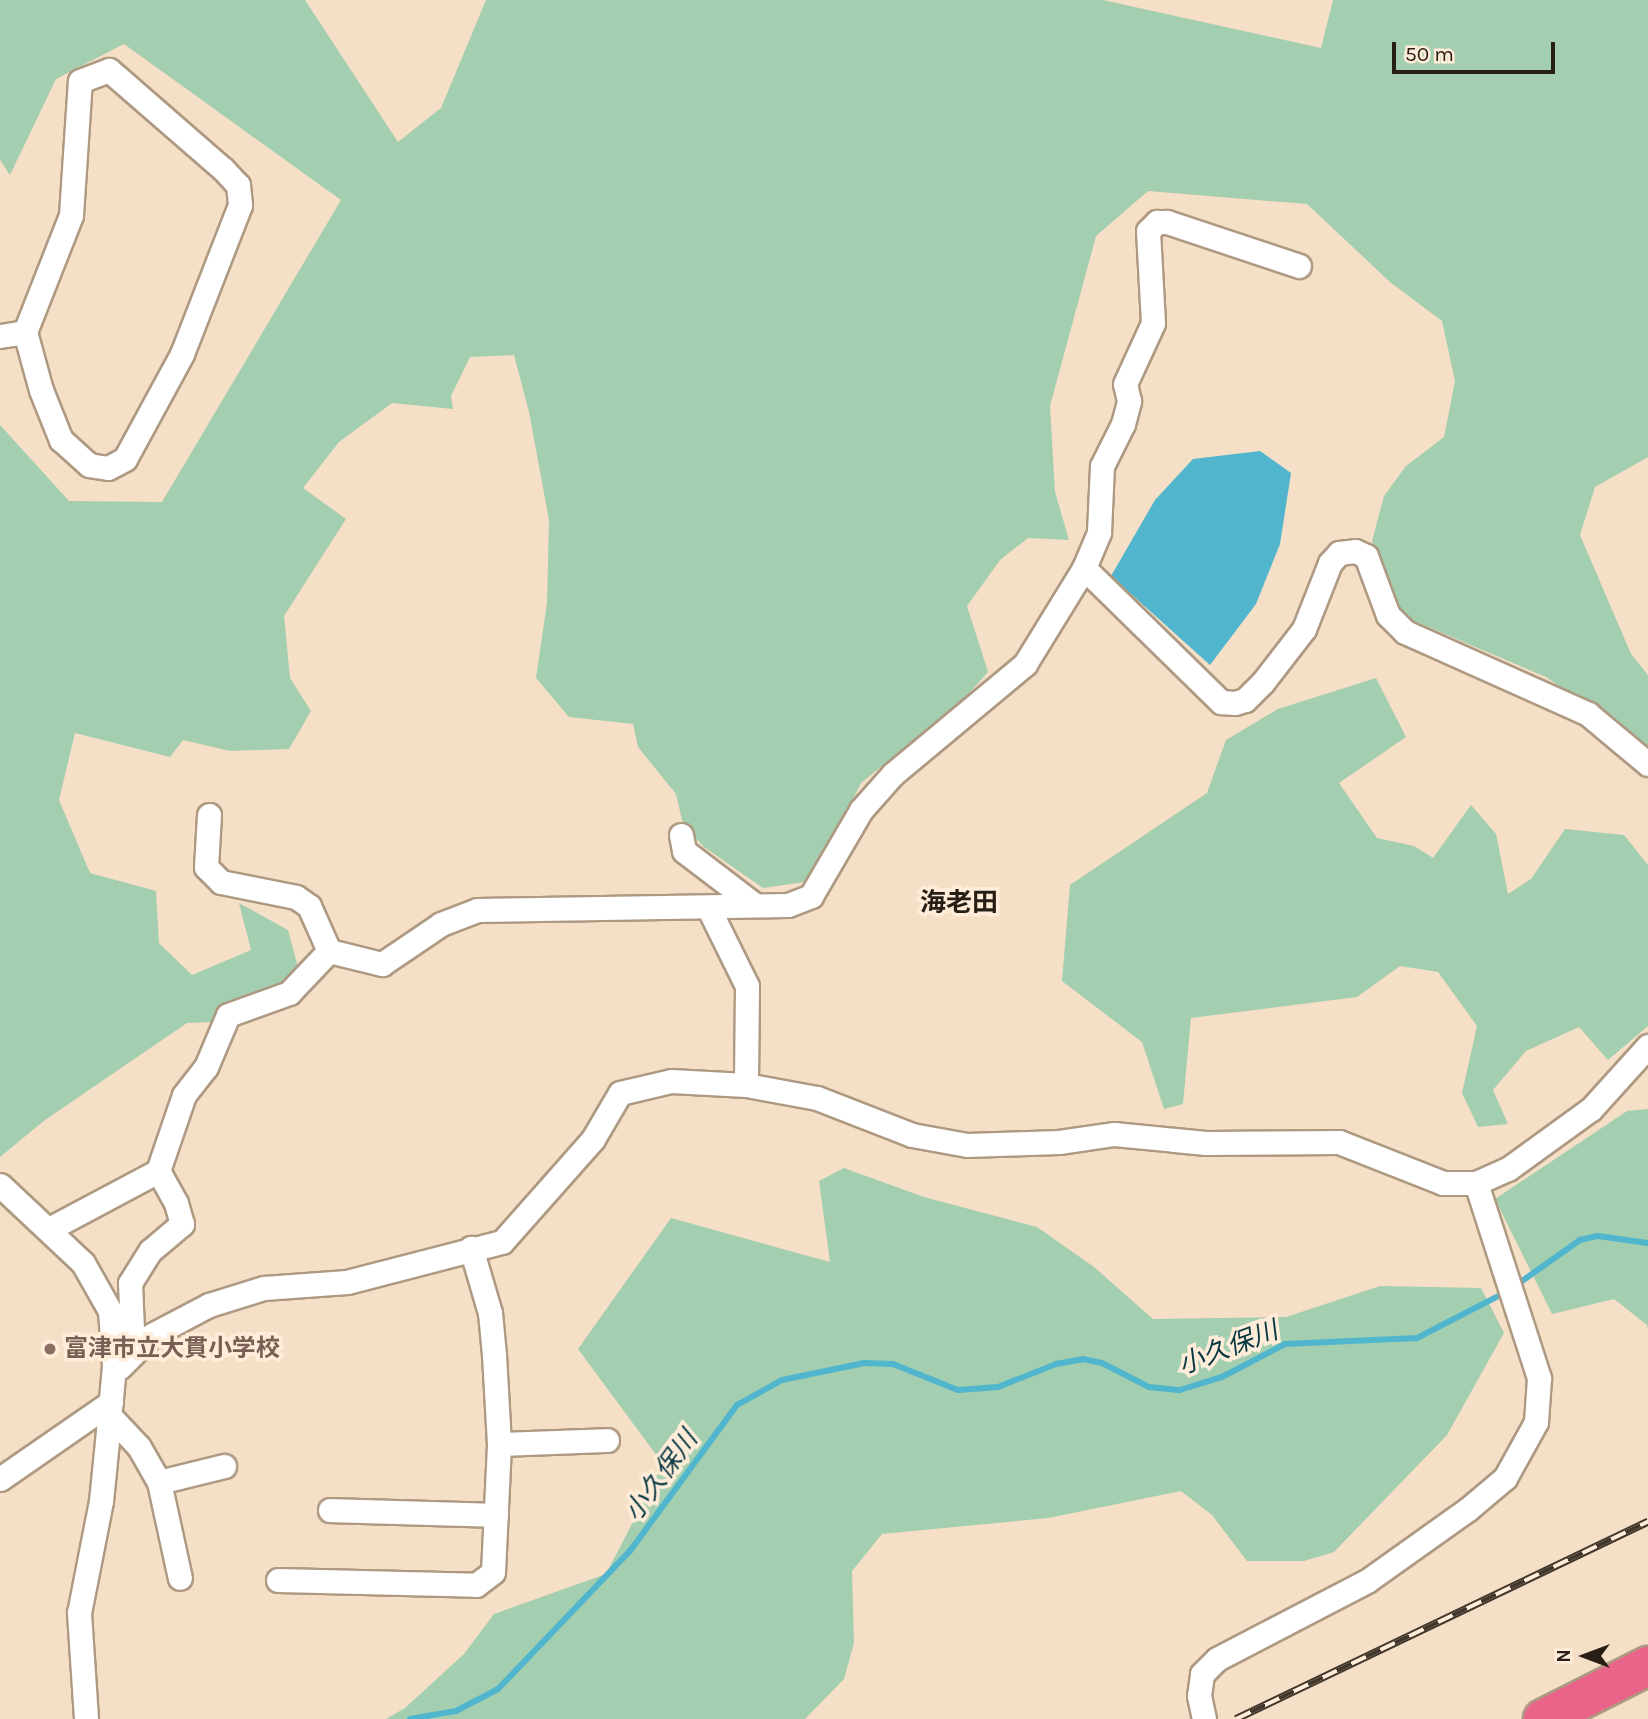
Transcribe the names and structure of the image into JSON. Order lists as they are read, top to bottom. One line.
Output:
{"districts":["海老田"],"water":["小久保川"],"places":["富津市立大貫小学校"],"scale_bar":"50 m","north":"left"}
